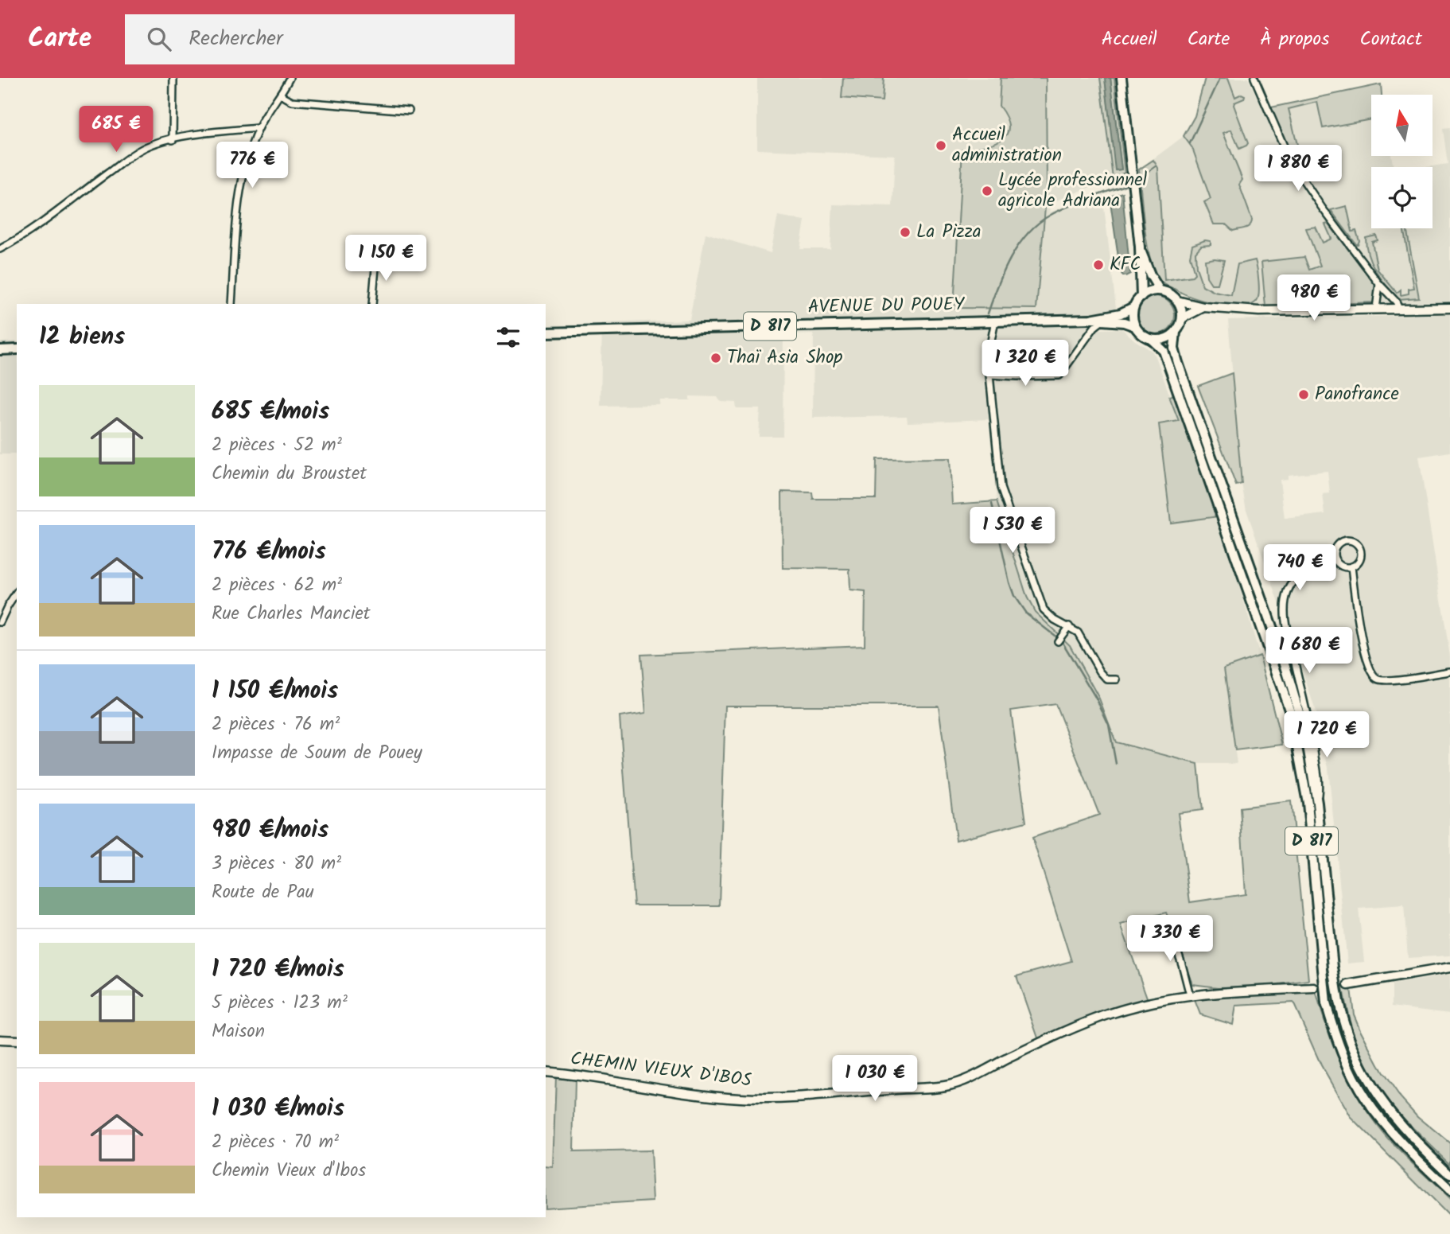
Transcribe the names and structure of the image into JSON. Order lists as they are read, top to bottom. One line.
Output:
{"streets":{"main road":["AVENUE DU POUEY","D 817"],"street":["CHEMIN VIEUX D'IBOS"]},"crossings":[["AVENUE DU POUEY","D 817"]],"places":["Accueil administration","Lycée professionnel agricole Adriana","La Pizza","KFC","Thaï Asia Shop","Panofrance"],"north":"top","page":{"header":"Carte","search":"Rechercher","nav":["Accueil","Carte","À propos","Contact"],"price":["685 €","776 €","1 880 €","1 150 €","980 €","1 320 €","1 530 €","740 €","1 680 €","1 720 €","1 330 €","1 030 €"],"heading":"12 biens","list":[{"name":"685 €/mois","note":"2 pièces · 52 m² · Chemin du Broustet"},{"name":"776 €/mois","note":"2 pièces · 62 m² · Rue Charles Manciet"},{"name":"1 150 €/mois","note":"2 pièces · 76 m² · Impasse de Soum de Pouey"},{"name":"980 €/mois","note":"3 pièces · 80 m² · Route de Pau"},{"name":"1 720 €/mois","note":"5 pièces · 123 m² · Maison"},{"name":"1 030 €/mois","note":"2 pièces · 70 m² · Chemin Vieux d'Ibos"}]}}
